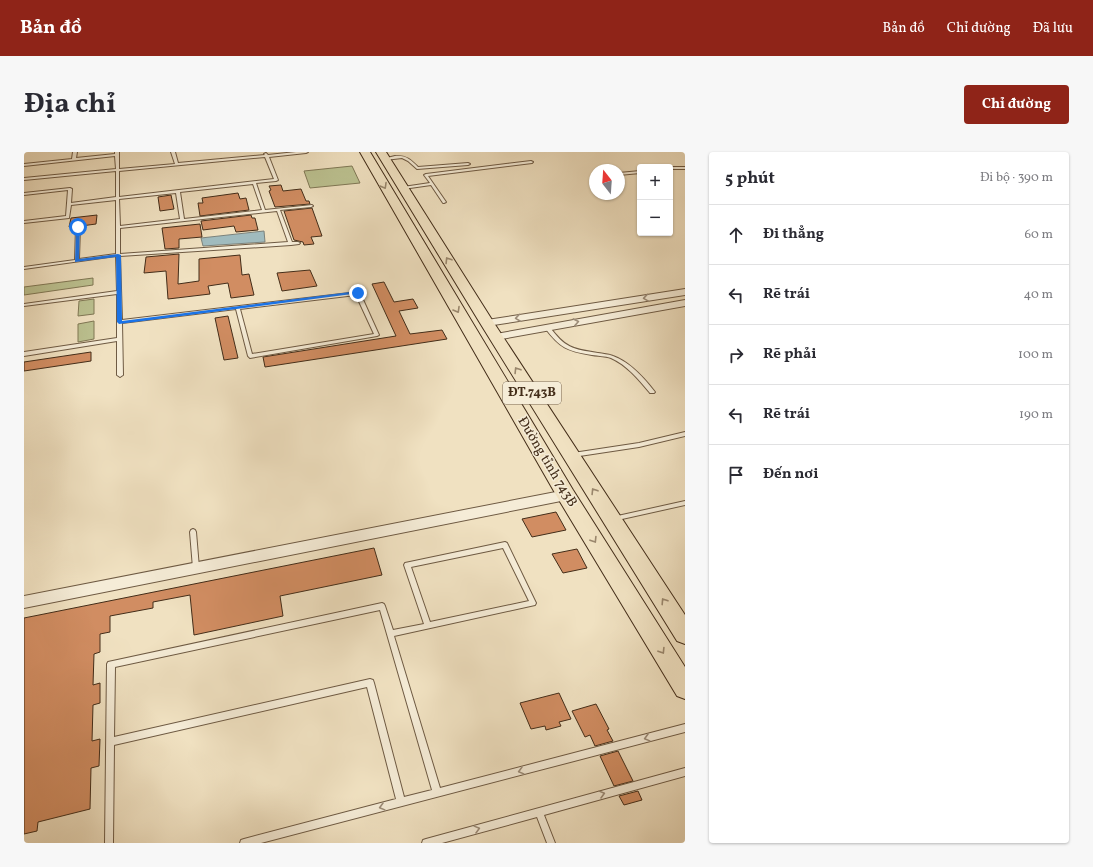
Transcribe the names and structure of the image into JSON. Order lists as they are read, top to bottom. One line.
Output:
{"streets":{"main road":["ĐT.743B","Đường tỉnh 743B"]},"north":"top","page":{"header":"Bản đồ","nav":["Bản đồ","Chỉ đường","Đã lưu"],"title":"Địa chỉ","buttons":"Chỉ đường","heading":["5 phút","Đi bộ · 390 m"],"map_buttons":["+","−"],"list":[["Đi thẳng","60 m"],["Rẽ trái","40 m"],["Rẽ phải","100 m"],["Rẽ trái","190 m"],"Đến nơi"]}}
